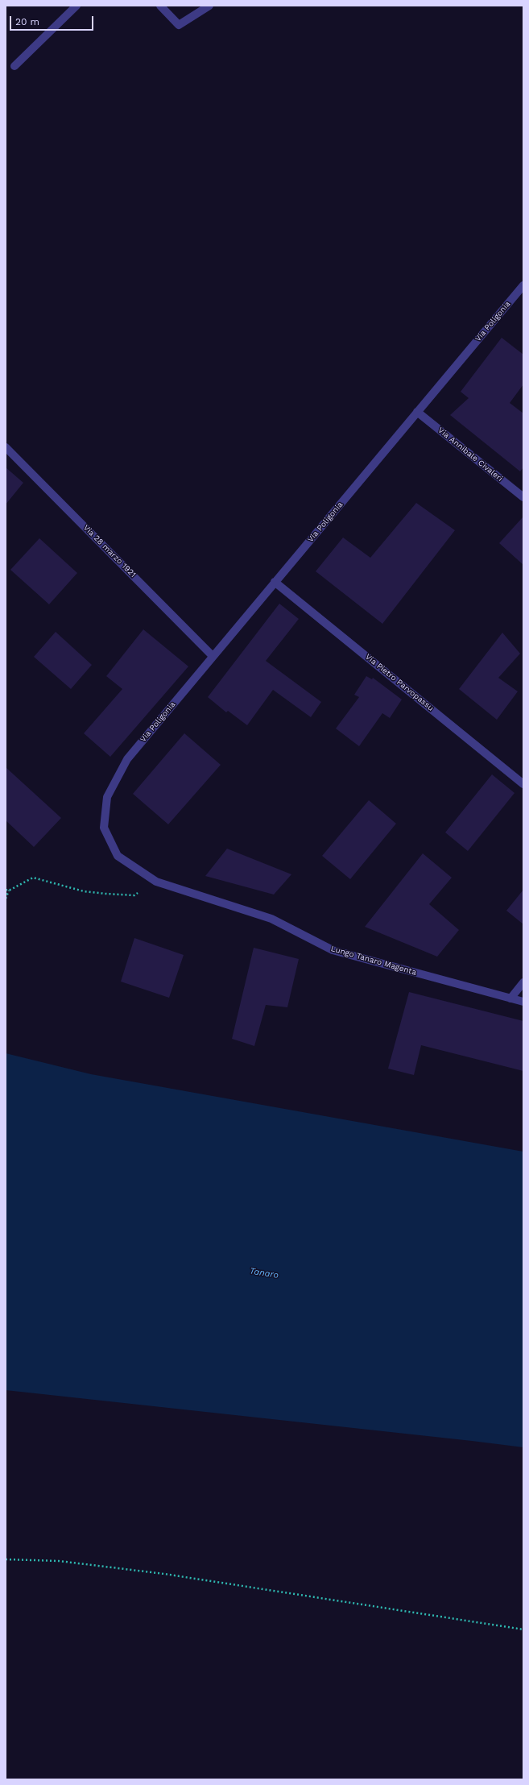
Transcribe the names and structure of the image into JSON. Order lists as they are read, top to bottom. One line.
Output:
{"streets":{"street":["Via Poligonia","Via Annibale Civaleri","Via 28 marzo 1921","Via Pietro Parvopassu","Lungo Tanaro Magenta"]},"crossings":[["Via Poligonia","Via Annibale Civaleri"],["Via Poligonia","Via 28 marzo 1921"],["Via Poligonia","Via Pietro Parvopassu"],["Via Poligonia","Lungo Tanaro Magenta"]],"water":["Tanaro"],"scale_bar":"20 m"}
